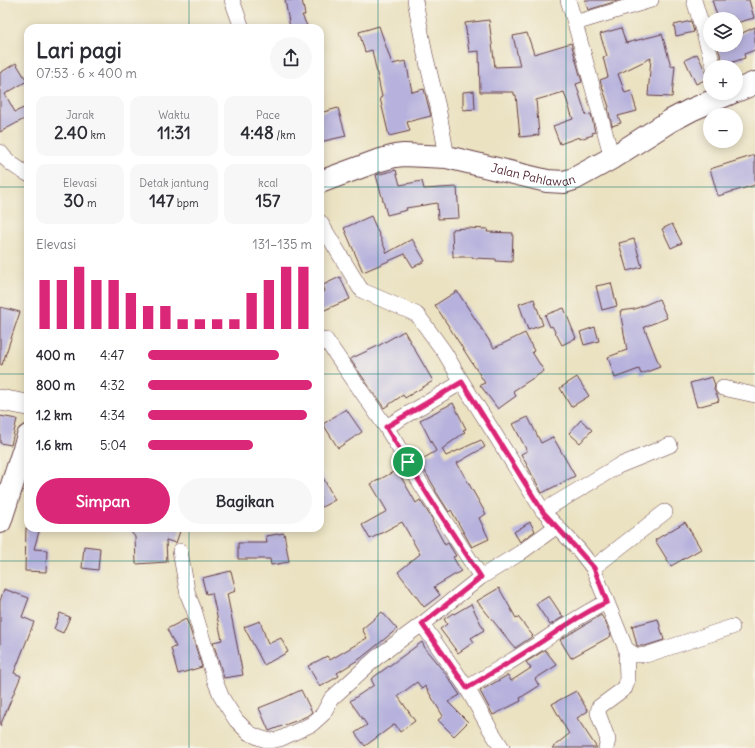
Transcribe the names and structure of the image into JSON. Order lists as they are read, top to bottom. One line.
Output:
{"streets":{"highway":["Jalan Pahlawan"]},"page":{"map_buttons":["+","−"],"heading":["Lari pagi","07:53 · 6 × 400 m"],"stats":[["Jarak","2.40 km"],["Waktu","11:31"],["Pace","4:48 /km"],["Elevasi","30 m"],["Detak jantung","147 bpm"],["kcal","157"]],"chart":["Elevasi","131–135 m"],"list":[{"name":"400 m","note":"4:47"},{"name":"800 m","note":"4:32"},{"name":"1.2 km","note":"4:34"},{"name":"1.6 km","note":"5:04"}],"buttons":["Simpan","Bagikan"]}}
